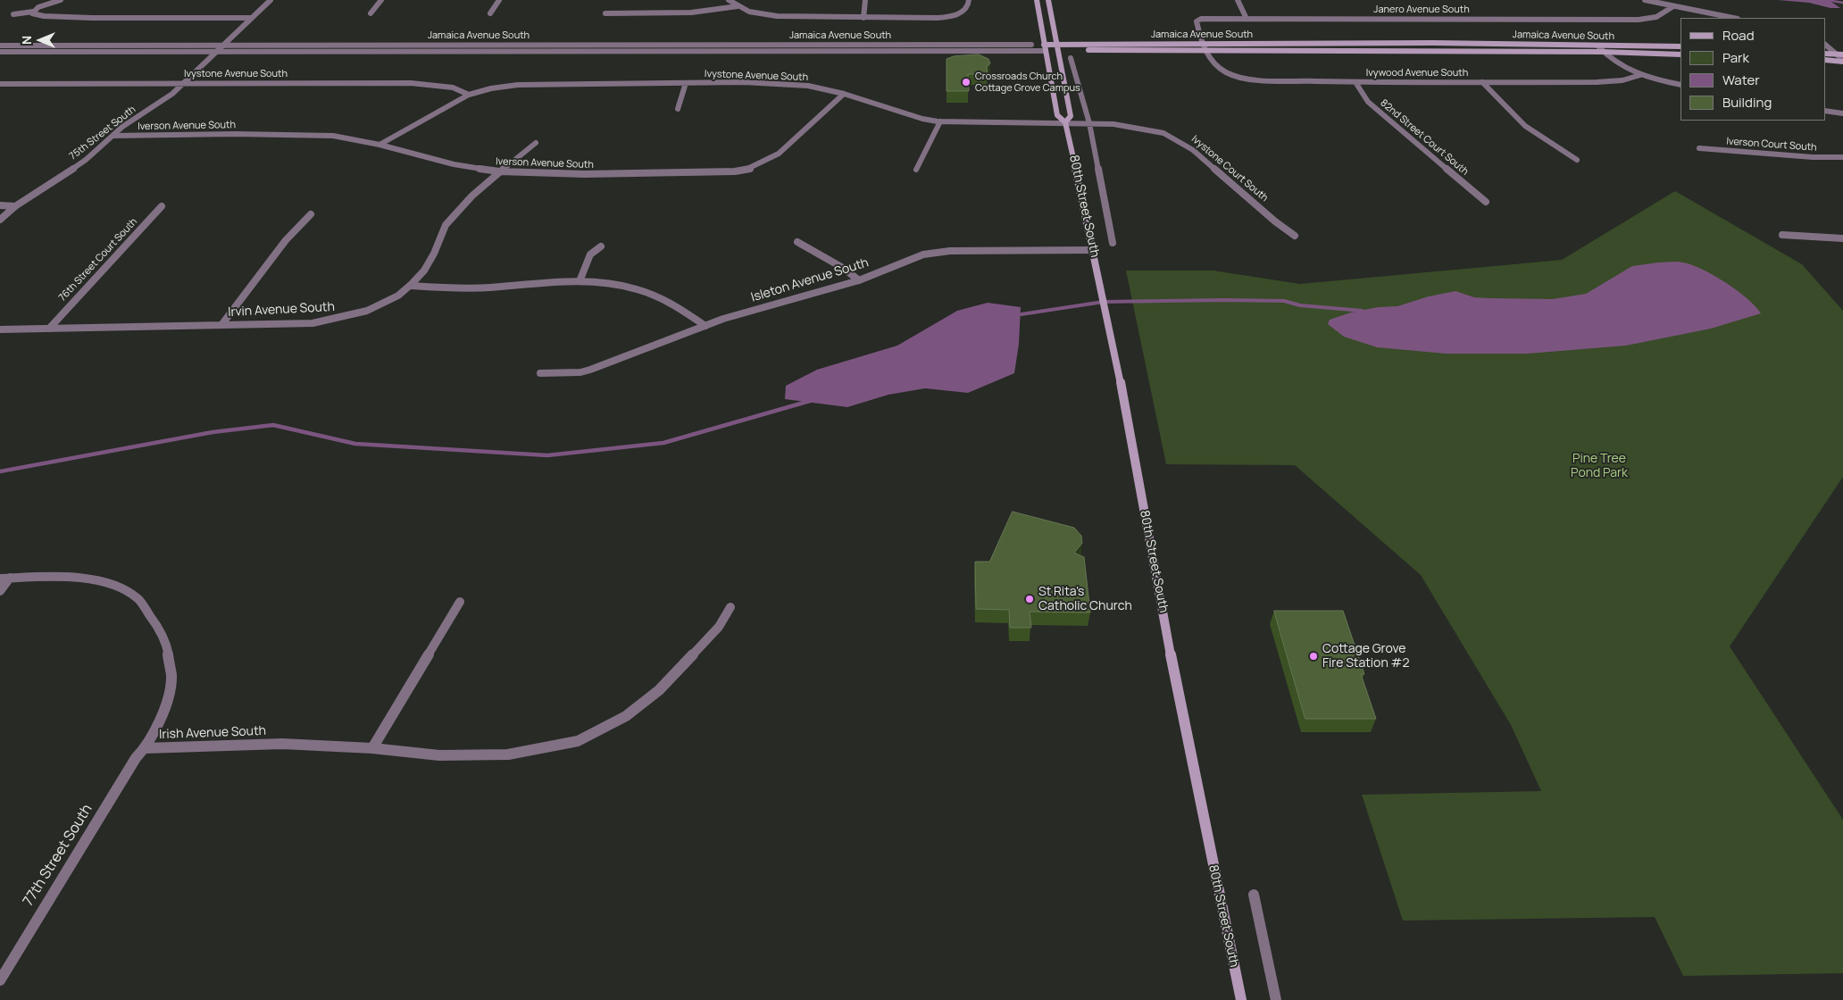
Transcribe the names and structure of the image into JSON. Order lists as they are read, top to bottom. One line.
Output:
{"streets":{"main road":["Jamaica Avenue South","80th Street South"],"street":["Janero Avenue South","Ivywood Avenue South","Ivystone Avenue South","Iverson Avenue South","75th Street South","82nd Street Court South","Iverson Court South","Ivystone Court South","76th Street Court South","Isleton Avenue South","Irvin Avenue South","Irish Avenue South","77th Street South"]},"crossings":[["Janero Avenue South","Jamaica Avenue South"],["Janero Avenue South","Ivywood Avenue South"],["Jamaica Avenue South","Ivywood Avenue South"],["Jamaica Avenue South","75th Street South"],["Jamaica Avenue South","80th Street South"],["Ivywood Avenue South","82nd Street Court South"],["Ivystone Avenue South","Iverson Avenue South"],["Ivystone Avenue South","75th Street South"],["Ivystone Avenue South","Ivystone Court South"],["Ivystone Avenue South","80th Street South"],["Iverson Avenue South","75th Street South"],["Ivystone Court South","80th Street South"],["80th Street South","Isleton Avenue South"],["76th Street Court South","Irvin Avenue South"],["Irish Avenue South","77th Street South"]],"parks":["Pine Tree Pond Park"],"places":["Crossroads Church Cottage Grove Campus","St Rita's Catholic Church","Cottage Grove Fire Station #2"],"legend":["Road","Park","Water","Building"],"north":"left"}
